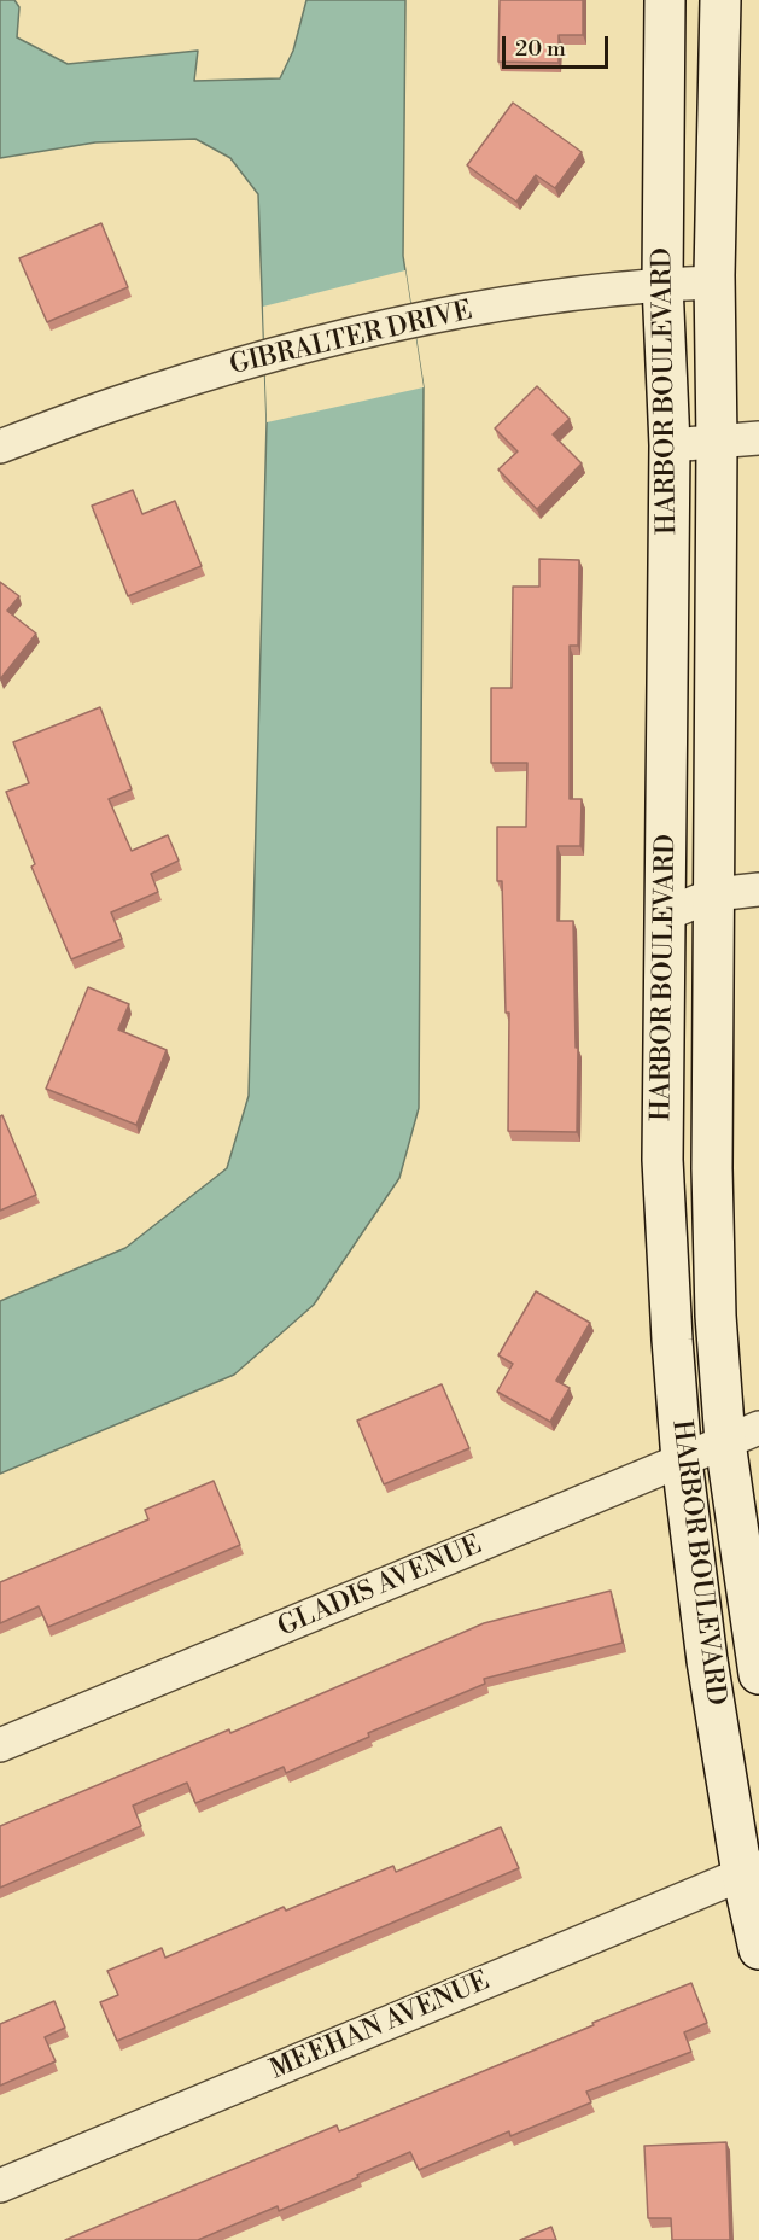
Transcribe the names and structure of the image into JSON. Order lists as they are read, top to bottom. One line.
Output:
{"streets":{"street":["GIBRALTER DRIVE","HARBOR BOULEVARD","GLADIS AVENUE","MEEHAN AVENUE"]},"crossings":[["GIBRALTER DRIVE","HARBOR BOULEVARD"],["HARBOR BOULEVARD","GLADIS AVENUE"],["HARBOR BOULEVARD","MEEHAN AVENUE"]],"scale_bar":"20 m"}
